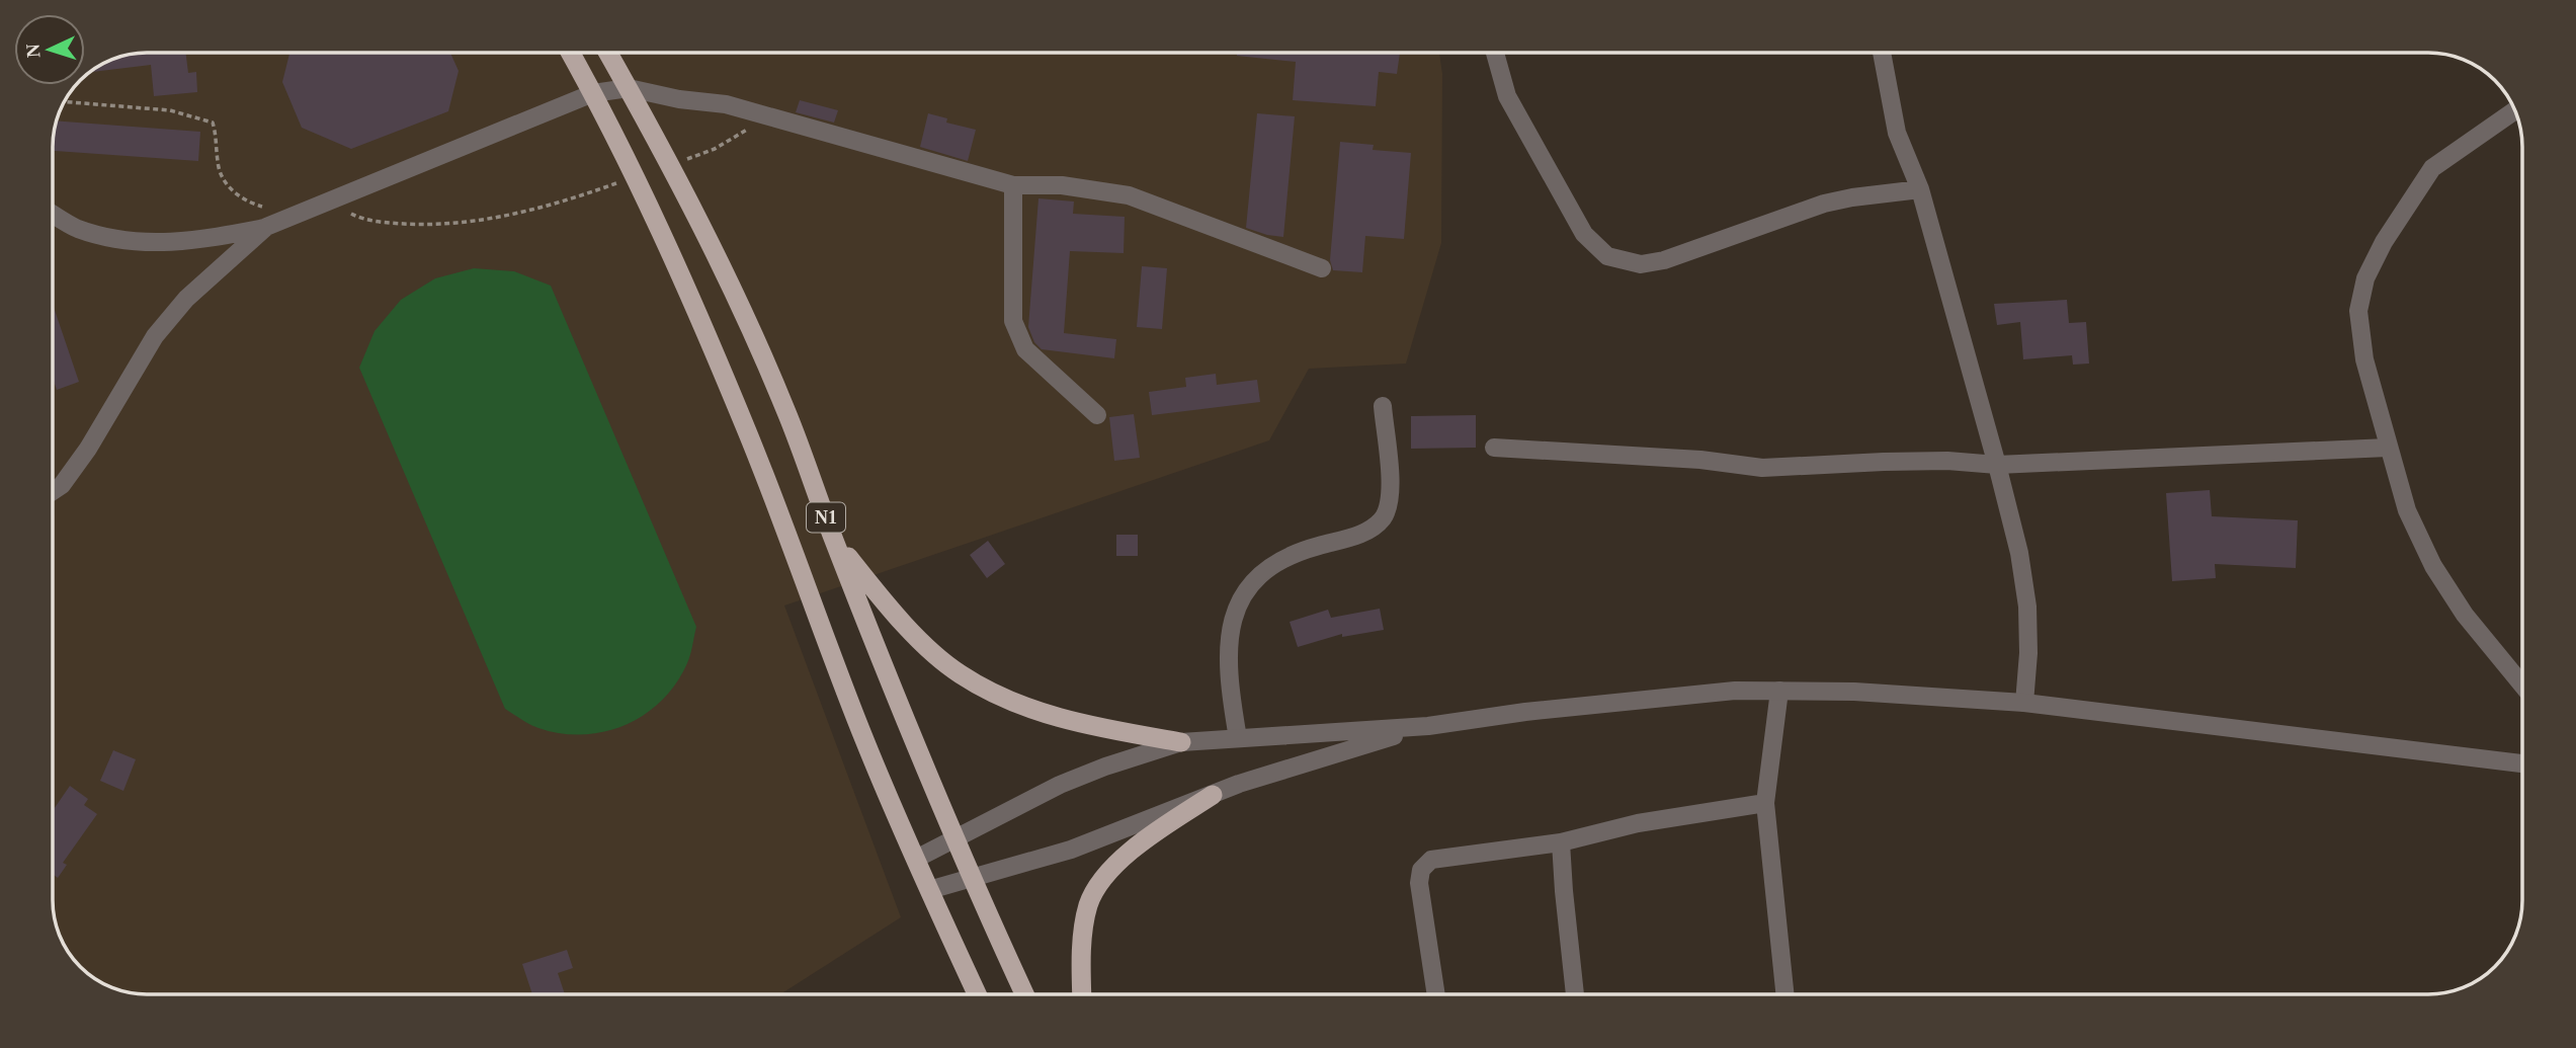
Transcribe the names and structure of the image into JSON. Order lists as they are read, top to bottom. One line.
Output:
{"streets":{"highway":["N1"]},"north":"left"}
